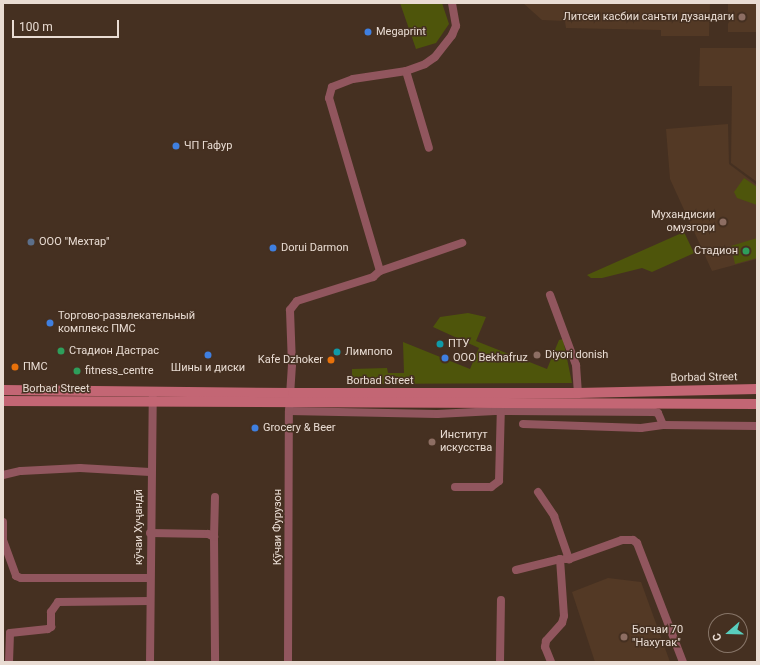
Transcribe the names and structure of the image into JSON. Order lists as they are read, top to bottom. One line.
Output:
{"streets":{"main road":["Borbad Street"],"street":["кӯчаи Хуҷандӣ","Кӯчаи Фурузон"]},"crossings":[["Borbad Street","кӯчаи Хуҷандӣ"],["Borbad Street","Кӯчаи Фурузон"]],"places":["Литсеи касбии санъти дузандаги","Megaprint","ЧП Гафур","Мухандисии омузгори","ООО \"Мехтар\"","Dorui Darmon","Стадион","Торгово-развлекательный комплекс ПМС","ПТУ","Стадион Дастрас","Лимпопо","Шины и диски","Diyori donish","OOO Bekhafruz","Kafe Dzhoker","ПМС","fitness_centre","Grocery & Beer","Институт искусства","Богчаи 70 \"Нахутак\""],"scale_bar":"100 m","north":"left"}
